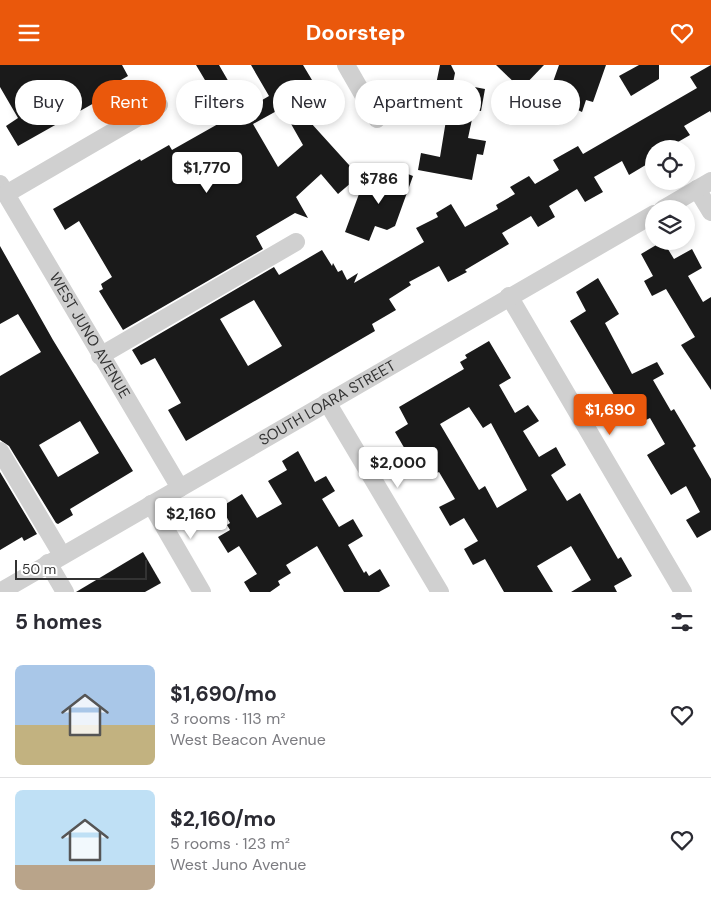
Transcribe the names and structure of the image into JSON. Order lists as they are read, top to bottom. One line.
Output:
{"streets":{"street":["WEST JUNO AVENUE","SOUTH LOARA STREET"]},"crossings":[["WEST JUNO AVENUE","SOUTH LOARA STREET"]],"scale_bar":"50 m","page":{"header":"Doorstep","chip":["Buy","Rent","Filters","New","Apartment","House"],"price":["$1,770","$786","$1,690","$2,000","$2,160"],"scale":"50 m","heading":"5 homes","list":[{"name":"$1,690/mo","note":"3 rooms · 113 m² · West Beacon Avenue"},{"name":"$2,160/mo","note":"5 rooms · 123 m² · West Juno Avenue"}]}}
